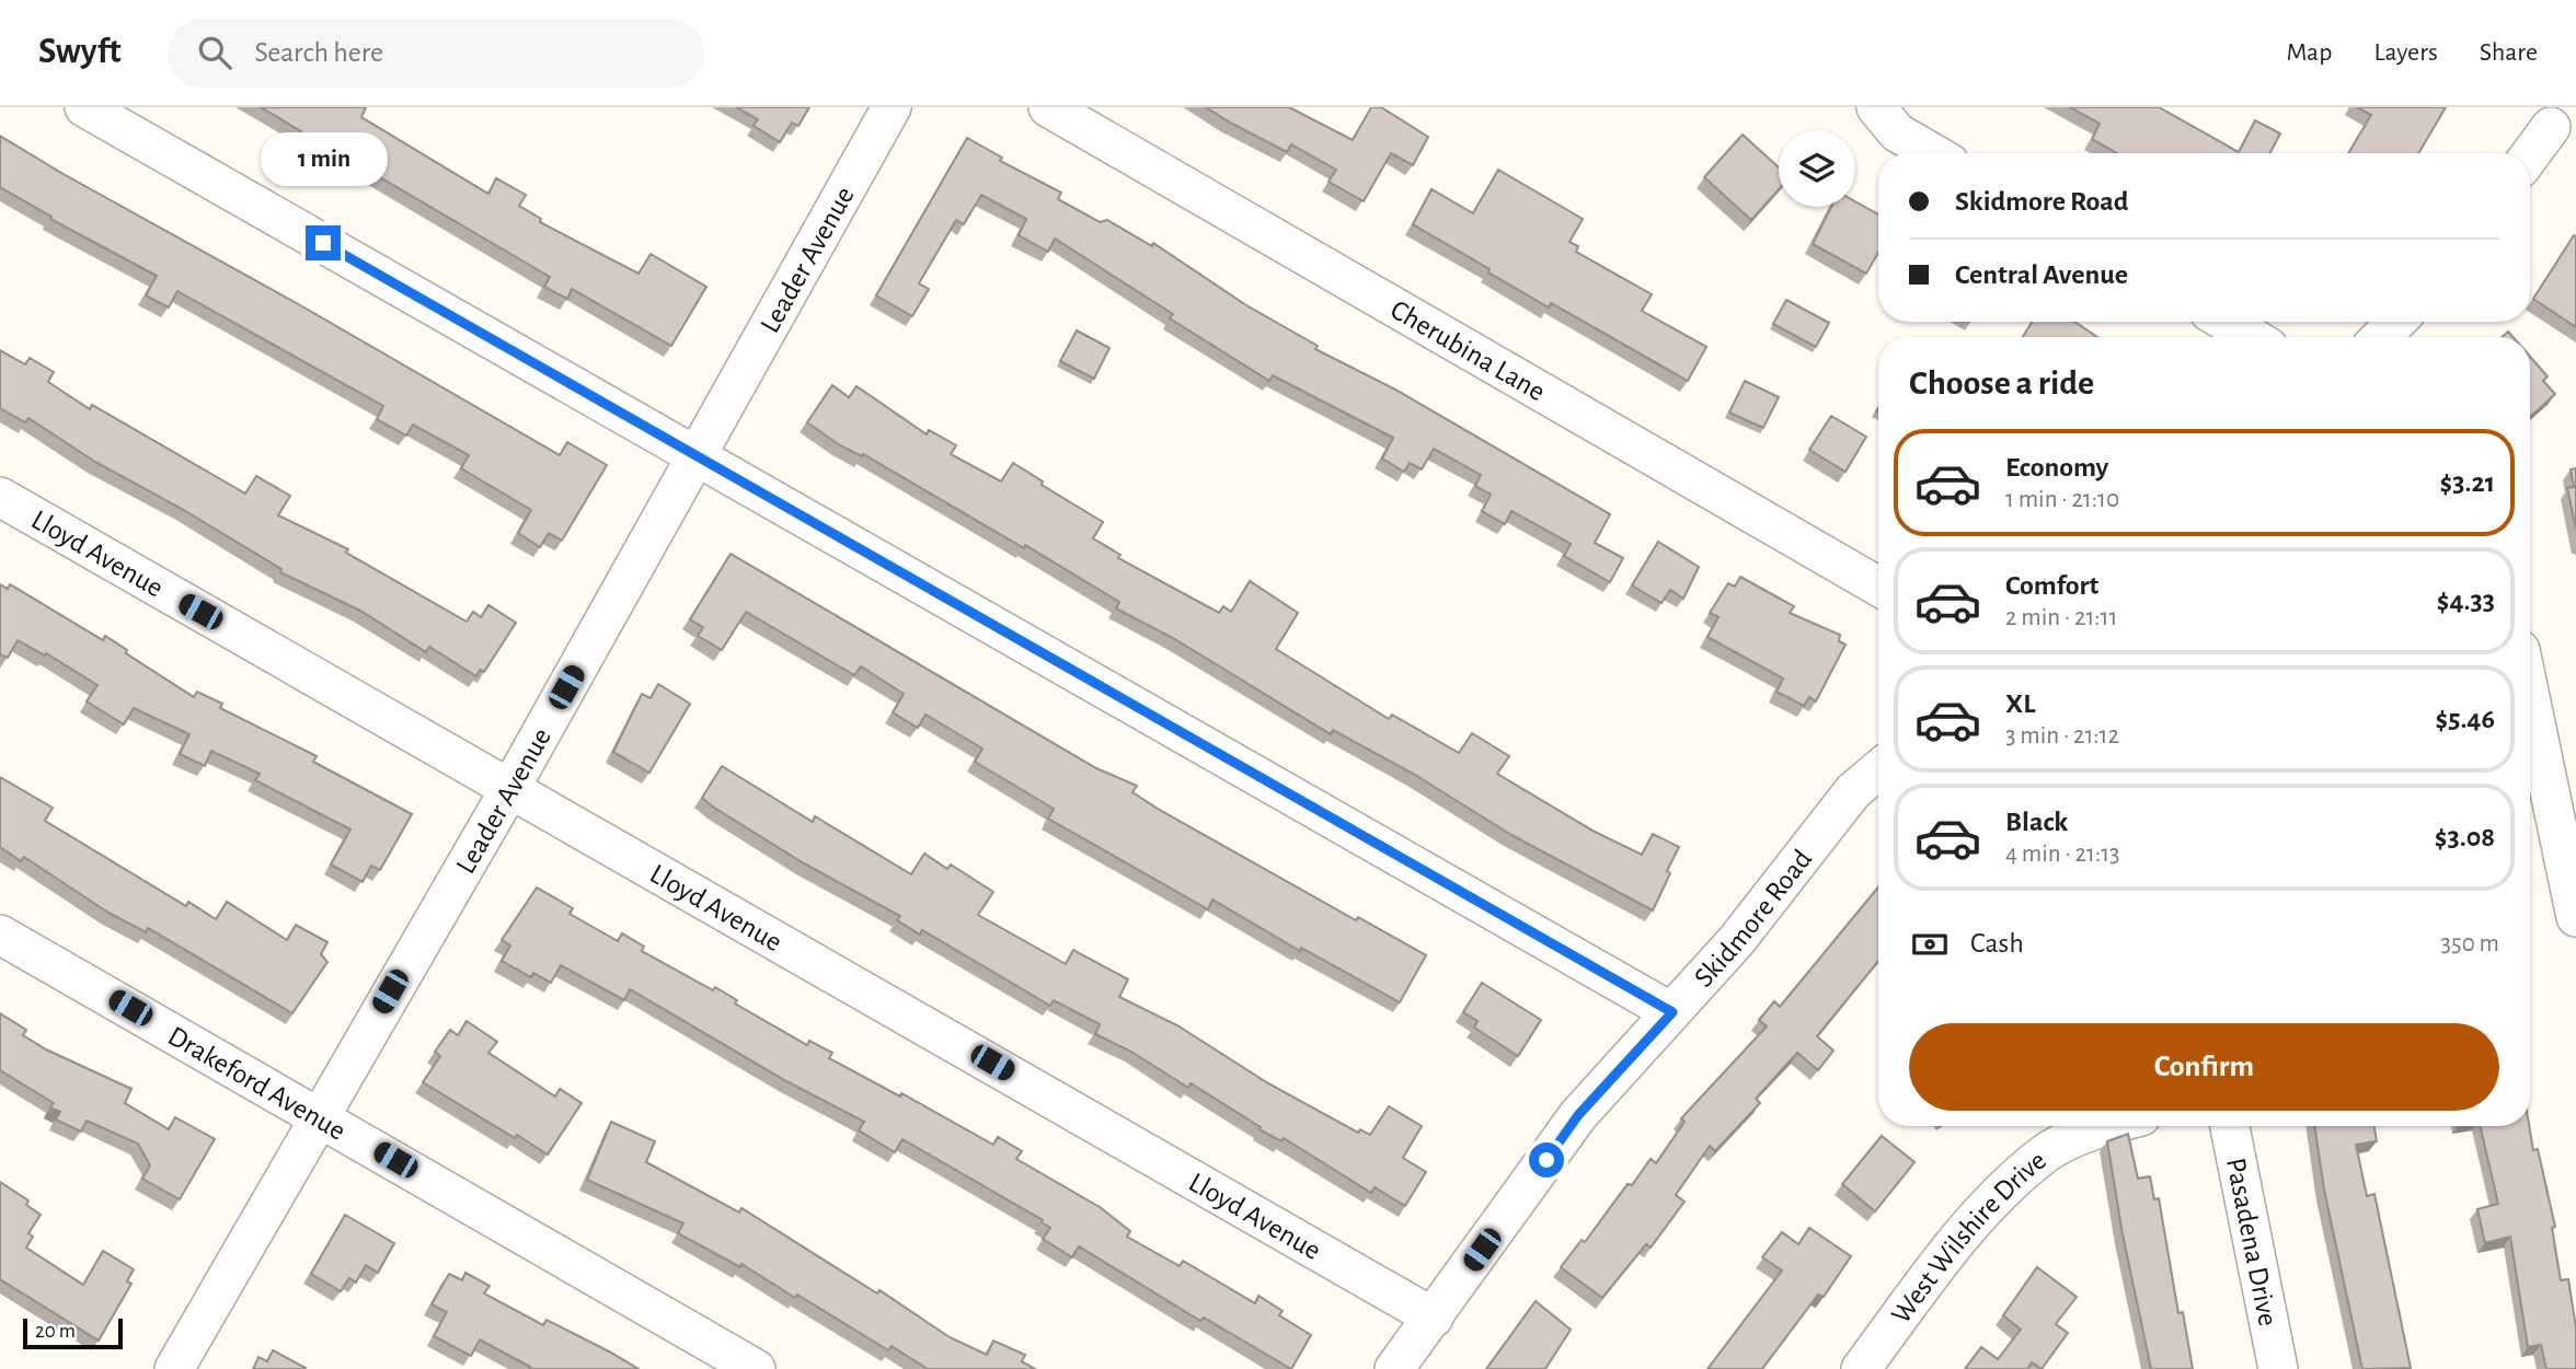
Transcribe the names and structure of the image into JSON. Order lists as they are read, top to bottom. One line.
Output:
{"streets":{"street":["Leader Avenue","Cherubina Lane","Lloyd Avenue","Skidmore Road","Drakeford Avenue","West Wilshire Drive","Pasadena Drive"]},"crossings":[["Leader Avenue","Lloyd Avenue"],["Leader Avenue","Drakeford Avenue"],["Lloyd Avenue","Skidmore Road"]],"scale_bar":"20 m","page":{"header":"Swyft","search":"Search here","nav":["Map","Layers","Share"],"bubble":"1 min","banner":["Skidmore Road","Central Avenue"],"heading":"Choose a ride","list":[{"name":"Economy","note":"1 min · 21:10","value":"$3.21"},{"name":"Comfort","note":"2 min · 21:11","value":"$4.33"},{"name":"XL","note":"3 min · 21:12","value":"$5.46"},{"name":"Black","note":"4 min · 21:13","value":"$3.08"}],"pay":["Cash","350 m"],"buttons":"Confirm","scale":"20 m"}}
